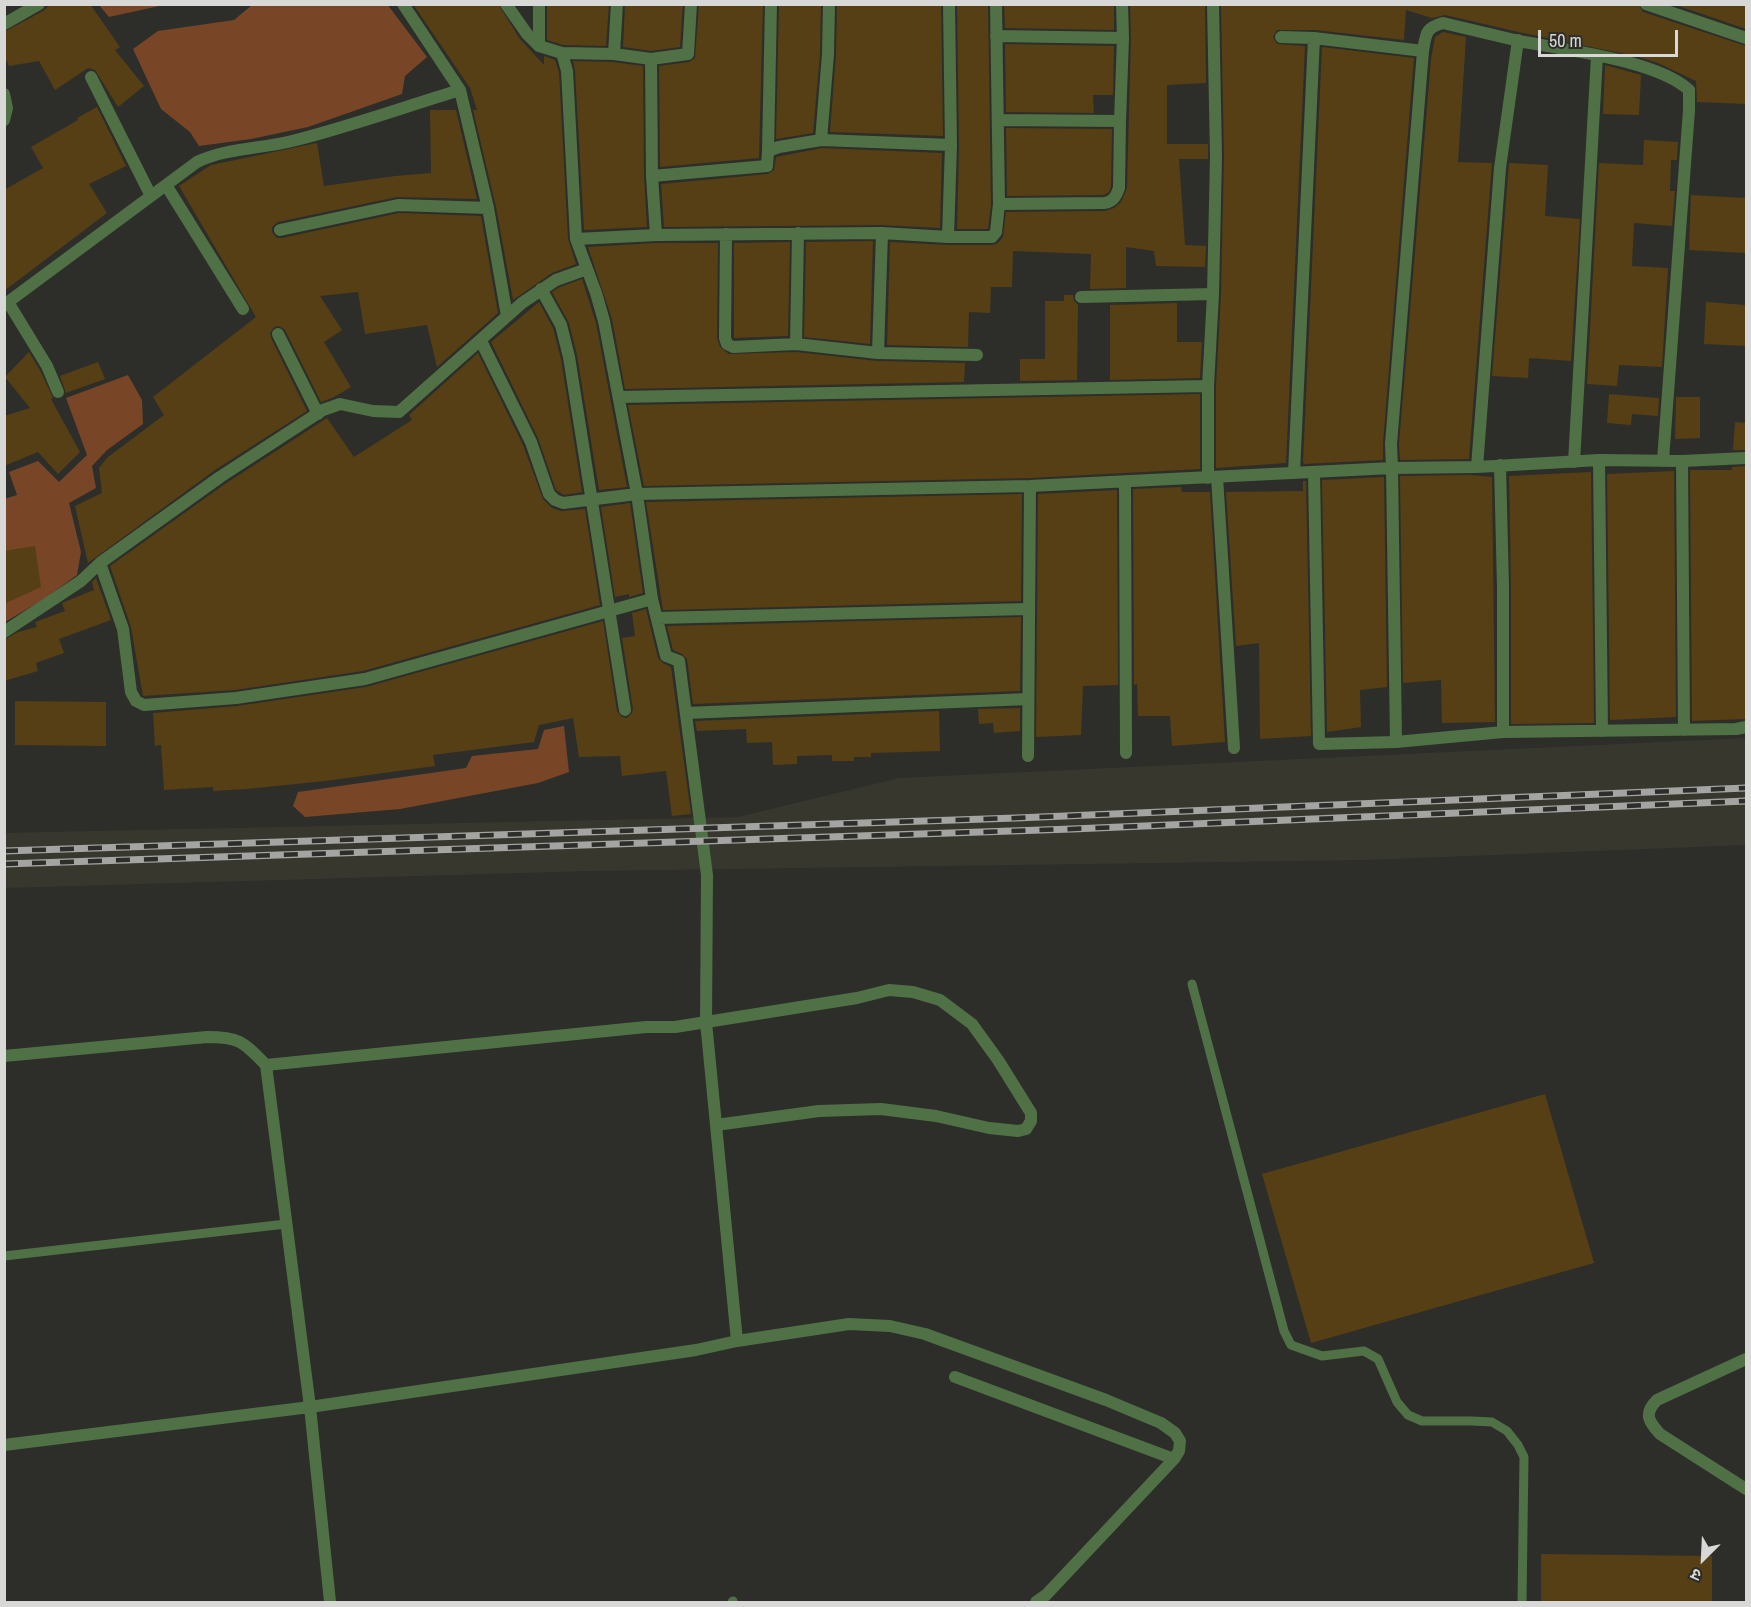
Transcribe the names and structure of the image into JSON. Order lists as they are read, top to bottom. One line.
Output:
{"scale_bar":"50 m","north":"bottom left"}
